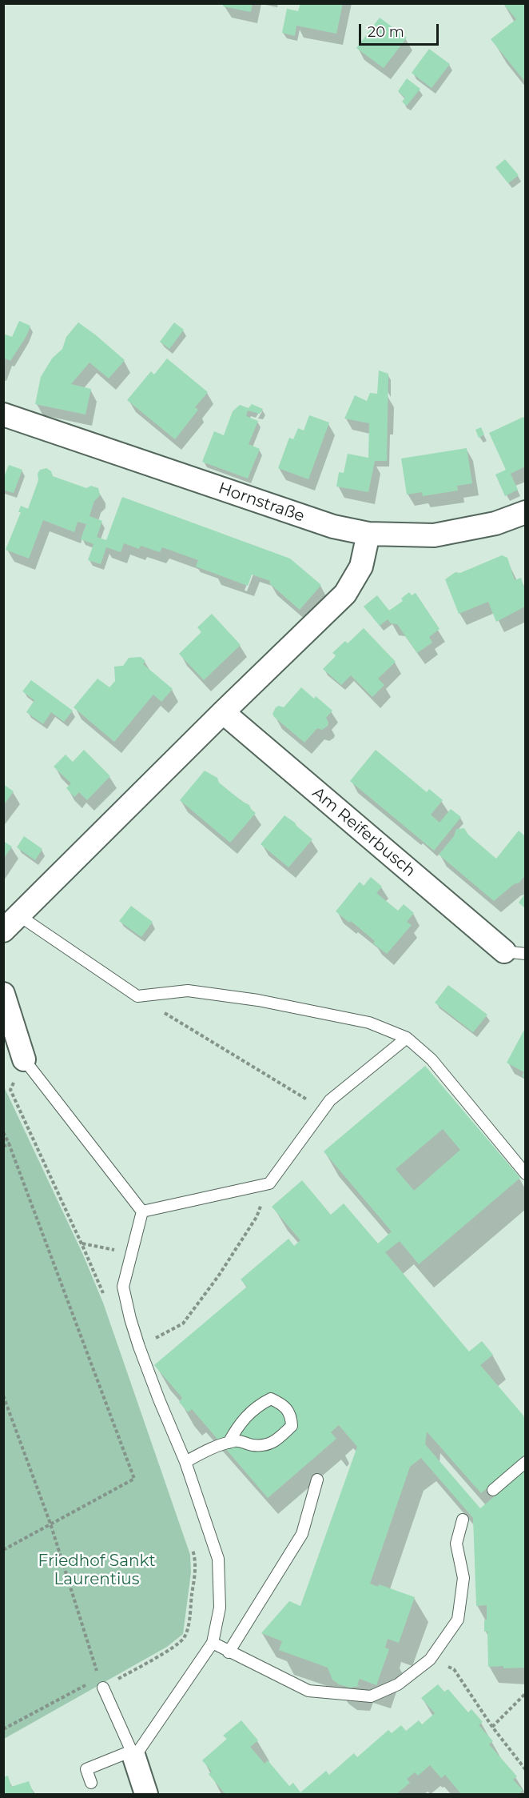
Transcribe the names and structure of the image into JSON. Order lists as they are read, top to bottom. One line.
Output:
{"streets":{"street":["Hornstraße","Am Reiferbusch"]},"parks":["Friedhof Sankt Laurentius"],"scale_bar":"20 m"}
